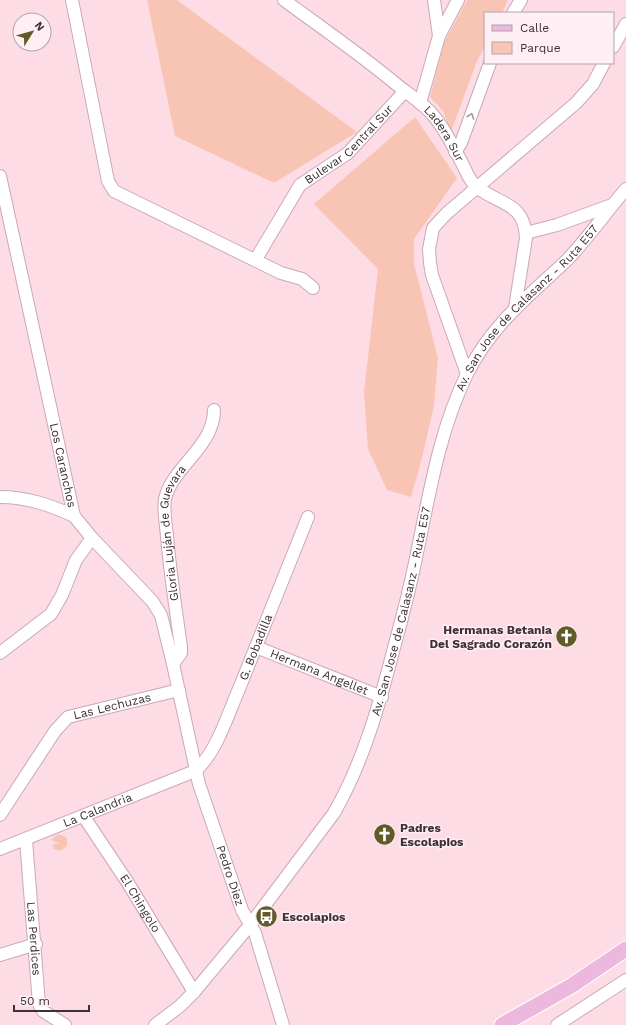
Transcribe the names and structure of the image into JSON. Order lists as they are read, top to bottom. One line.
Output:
{"streets":{"street":["Ladera Sur","Bulevar Central Sur","Av. San Jose de Calasanz - Ruta E57","Los Caranchos","Gloria Luján de Guevara","G. Bobadilla","Hermana Angellet","Las Lechuzas","La Calandria","Pedro Diez","El Chingolo","Las Perdices"]},"crossings":[["Ladera Sur","Bulevar Central Sur"],["Av. San Jose de Calasanz - Ruta E57","Hermana Angellet"],["Av. San Jose de Calasanz - Ruta E57","Pedro Diez"],["Av. San Jose de Calasanz - Ruta E57","El Chingolo"],["Los Caranchos","Gloria Luján de Guevara"],["Los Caranchos","G. Bobadilla"],["Los Caranchos","Las Lechuzas"],["Los Caranchos","La Calandria"],["Los Caranchos","Pedro Diez"],["G. Bobadilla","Hermana Angellet"],["G. Bobadilla","La Calandria"],["G. Bobadilla","Pedro Diez"],["La Calandria","Pedro Diez"],["La Calandria","El Chingolo"],["La Calandria","Las Perdices"]],"places":{"church":["Hermanas Betania Del Sagrado Corazón","Padres Escolapios"],"bus stop":["Escolapios"]},"legend":["Calle","Parque"],"scale_bar":"50 m","north":"top right"}
